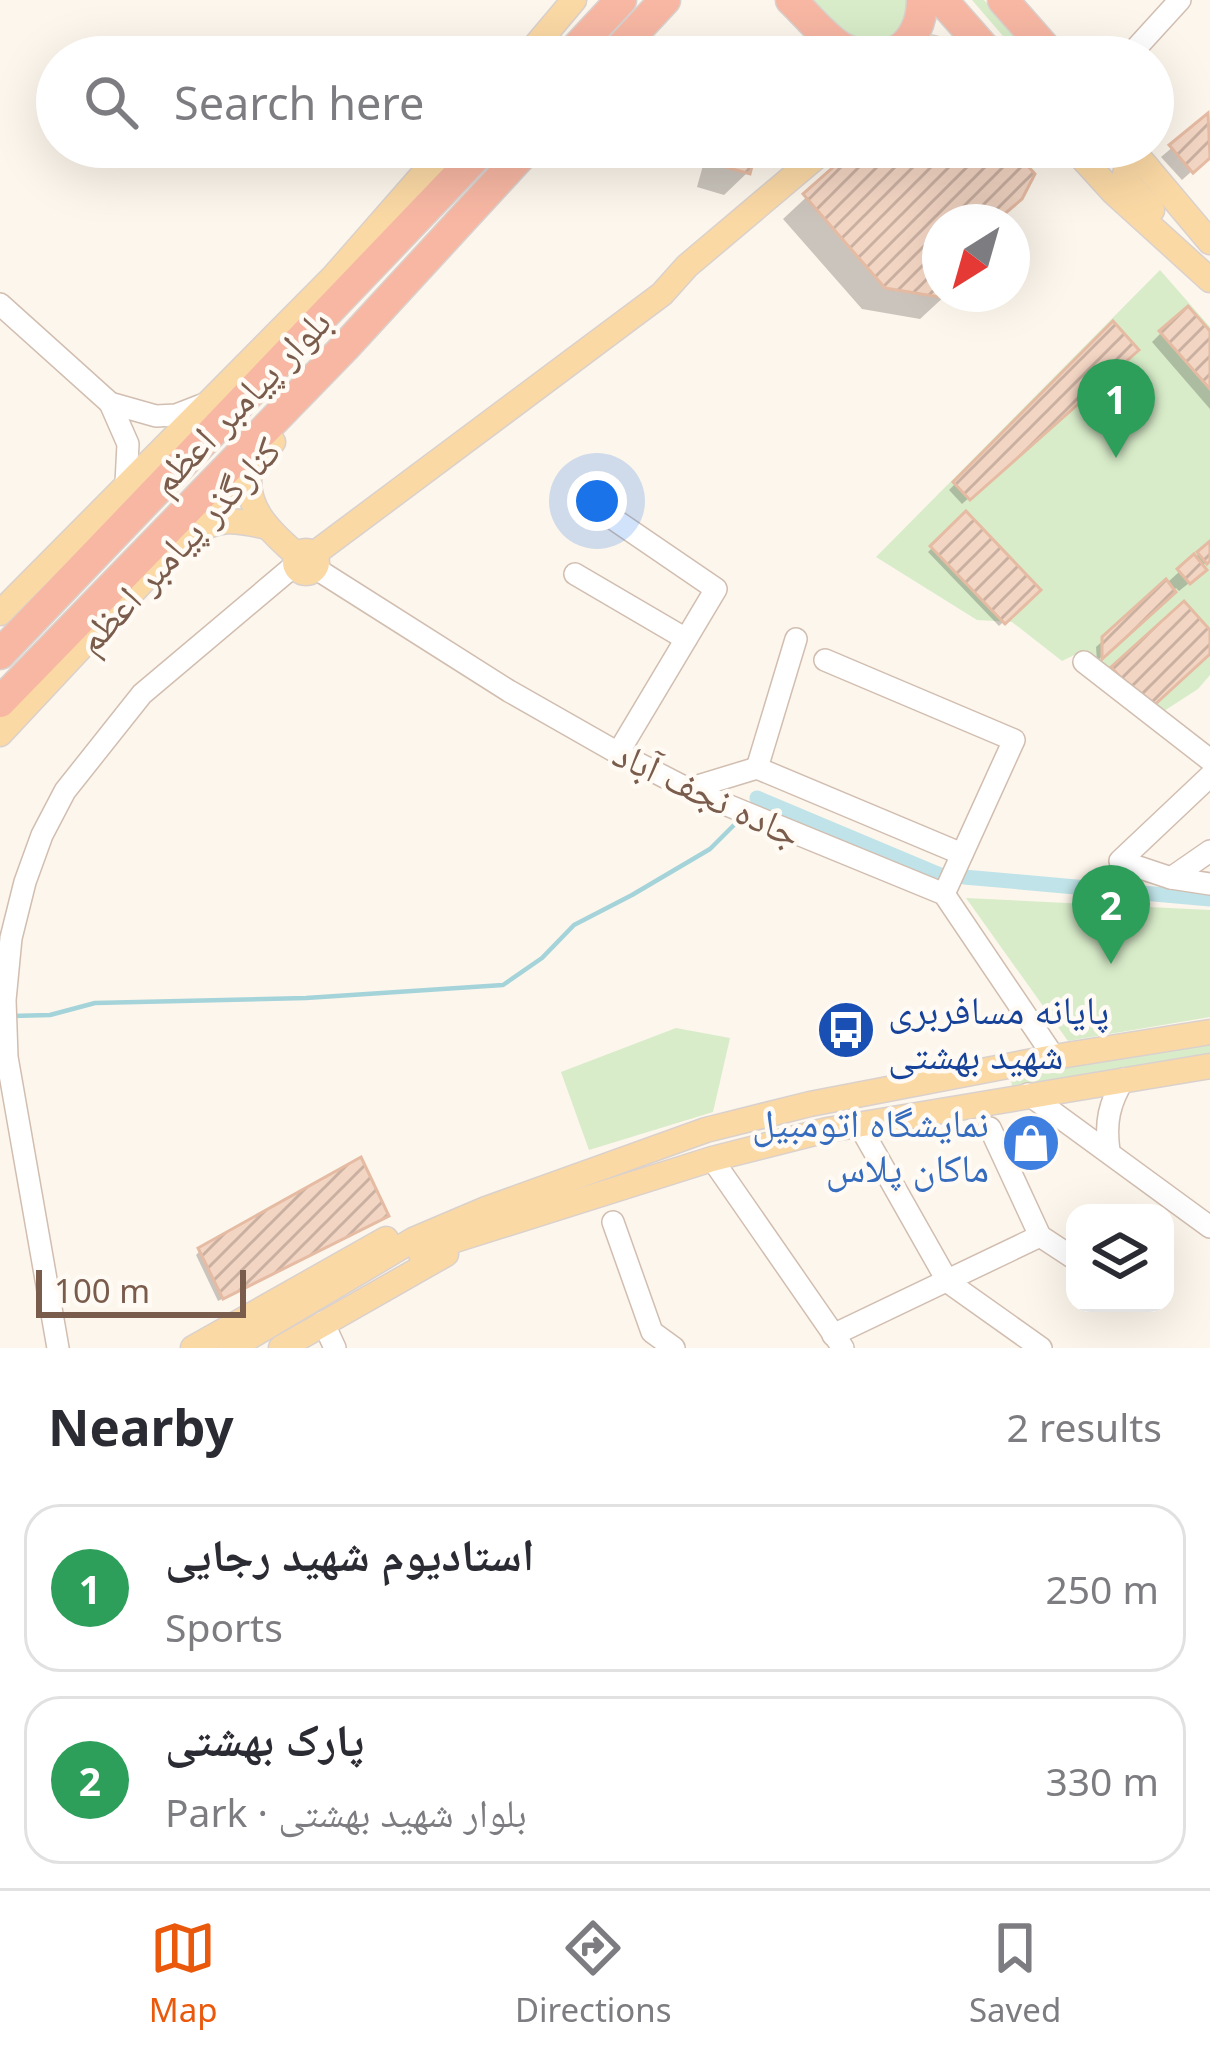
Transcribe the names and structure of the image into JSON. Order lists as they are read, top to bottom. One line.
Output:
{"streets":{"highway":["بلوار پیامبر اعظم"],"main road":["کنارگذر پیامبر اعظم","جاده نجف آباد"]},"crossings":[["بلوار پیامبر اعظم","کنارگذر پیامبر اعظم"]],"places":{"bus stop":["پایانه مسافربری شهید بهشتی"],"shop":["نمایشگاه اتومبیل ماکان پلاس"]},"scale_bar":"100 m","north":"bottom left","page":{"search":"Search here","pins":["1","2"],"scale":"100 m","heading":["Nearby","2 results"],"list":[{"mark":"1","name":"استادیوم شهید رجایی","note":"Sports","value":"250 m"},{"mark":"2","name":"پارک بهشتی","note":"Park · بلوار شهید بهشتی","value":"330 m"}],"nav":["Map","Directions","Saved"]}}
